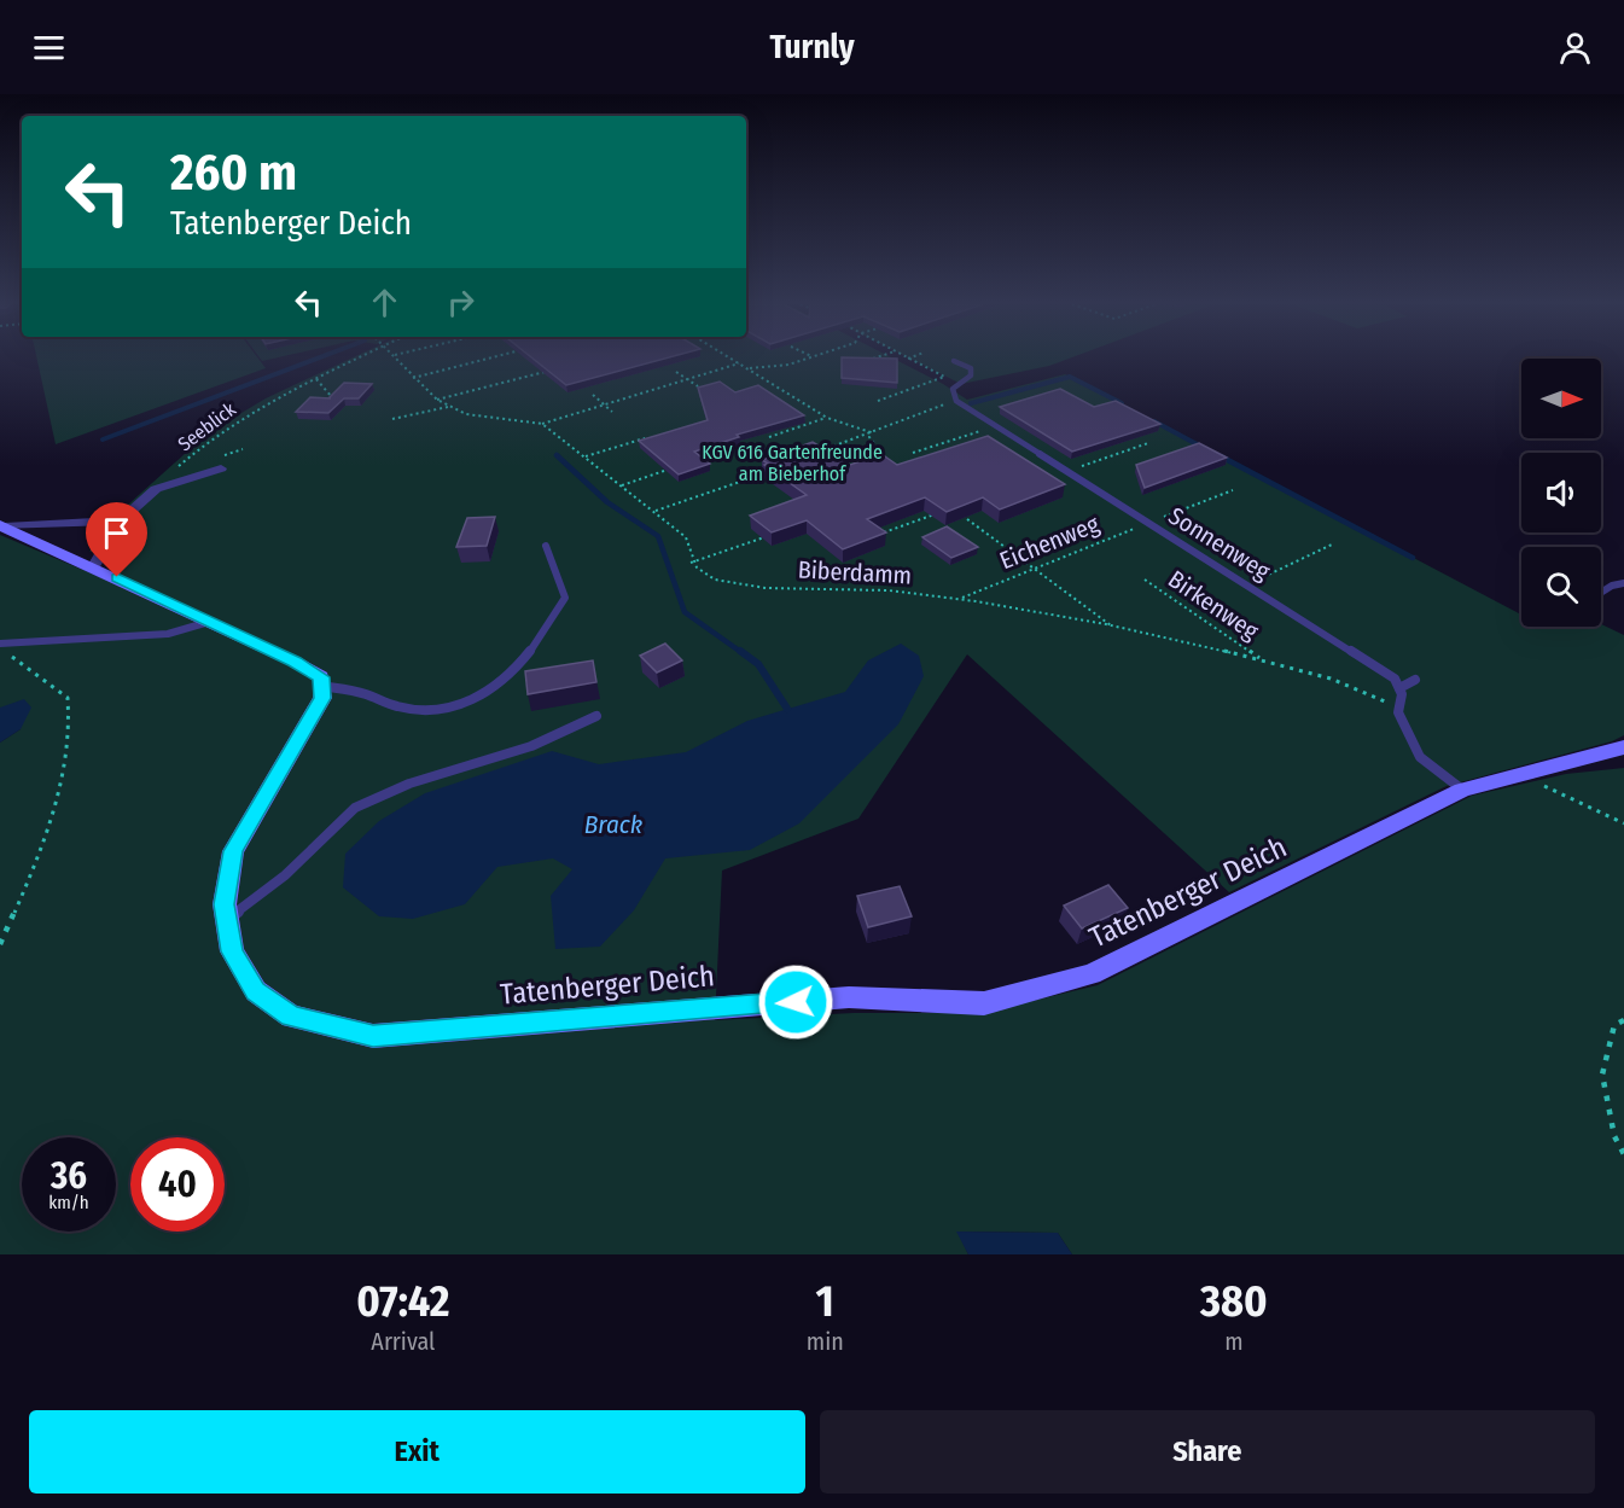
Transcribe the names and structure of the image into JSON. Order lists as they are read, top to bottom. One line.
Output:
{"streets":{"street":["Tatenberger Deich"],"lane":["Sonnenweg"],"path":["Seeblick","Eichenweg","Biberdamm","Birkenweg"]},"crossings":[["Eichenweg","Sonnenweg"],["Eichenweg","Biberdamm"],["Biberdamm","Birkenweg"]],"water":["Brack"],"parks":["KGV 616 Gartenfreunde am Bieberhof"],"north":"right","page":{"header":"Turnly","turn":["260 m","Tatenberger Deich"],"speed":"36 km/h","limit":"40","eta":["07:42","Arrival","1","min","380","m"],"buttons":["Exit","Share"]}}
